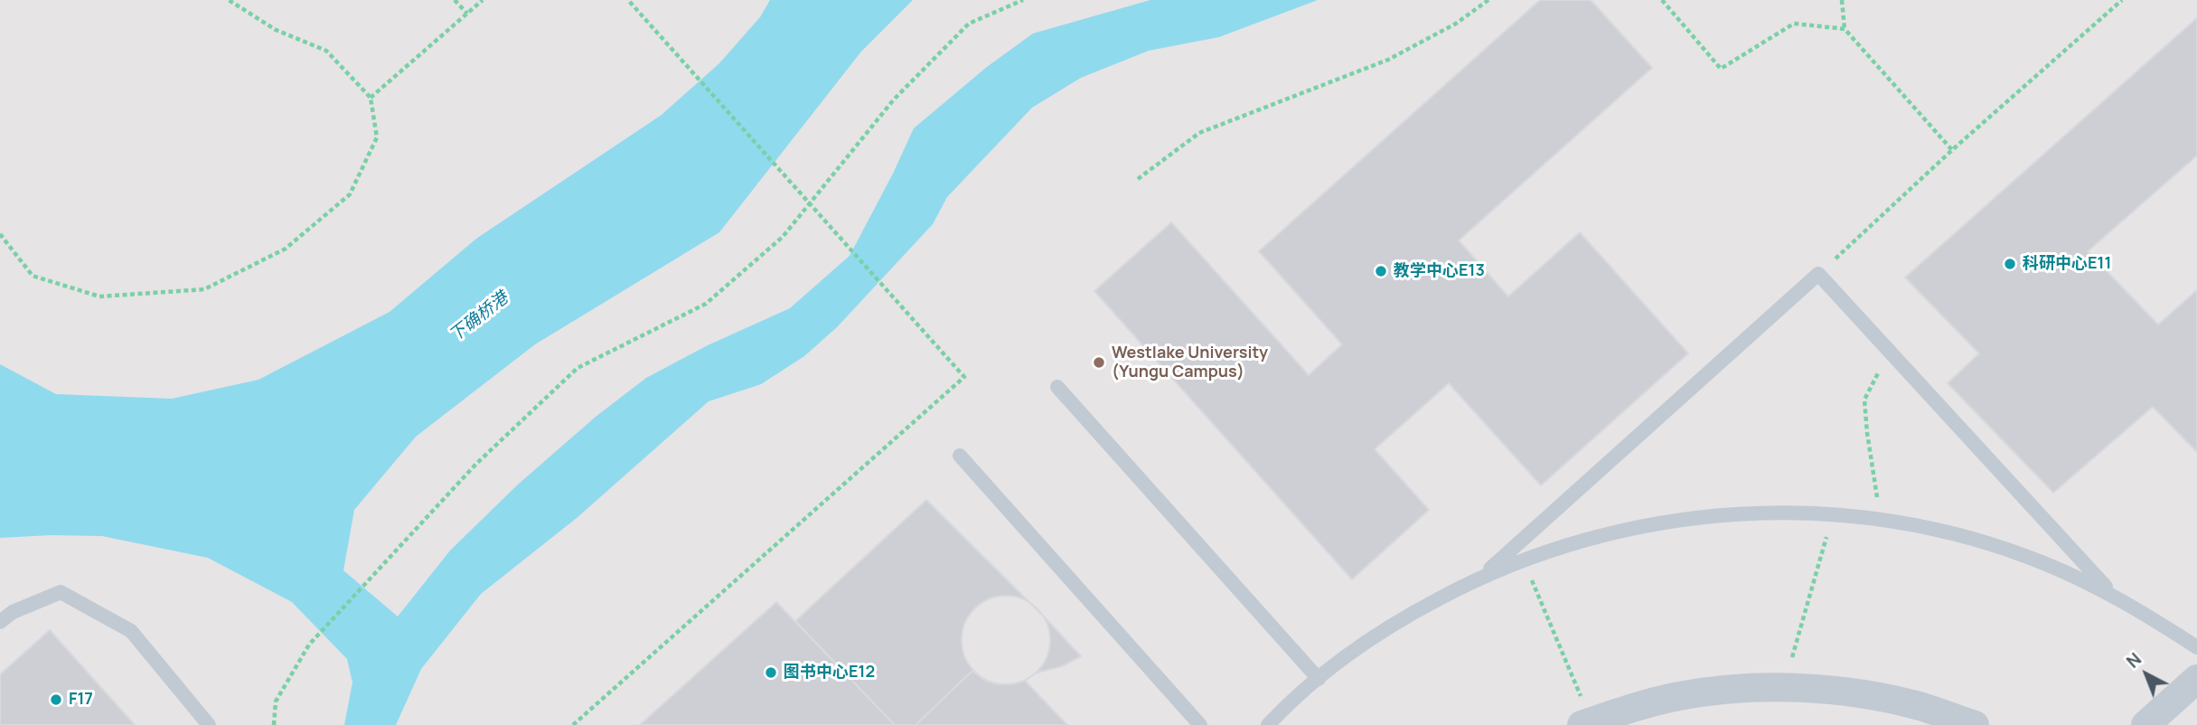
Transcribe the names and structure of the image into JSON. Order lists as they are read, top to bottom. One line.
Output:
{"water":["下确桥港"],"places":["科研中心E11","教学中心E13","Westlake University (Yungu Campus)","图书中心E12","F17"],"north":"top left"}
